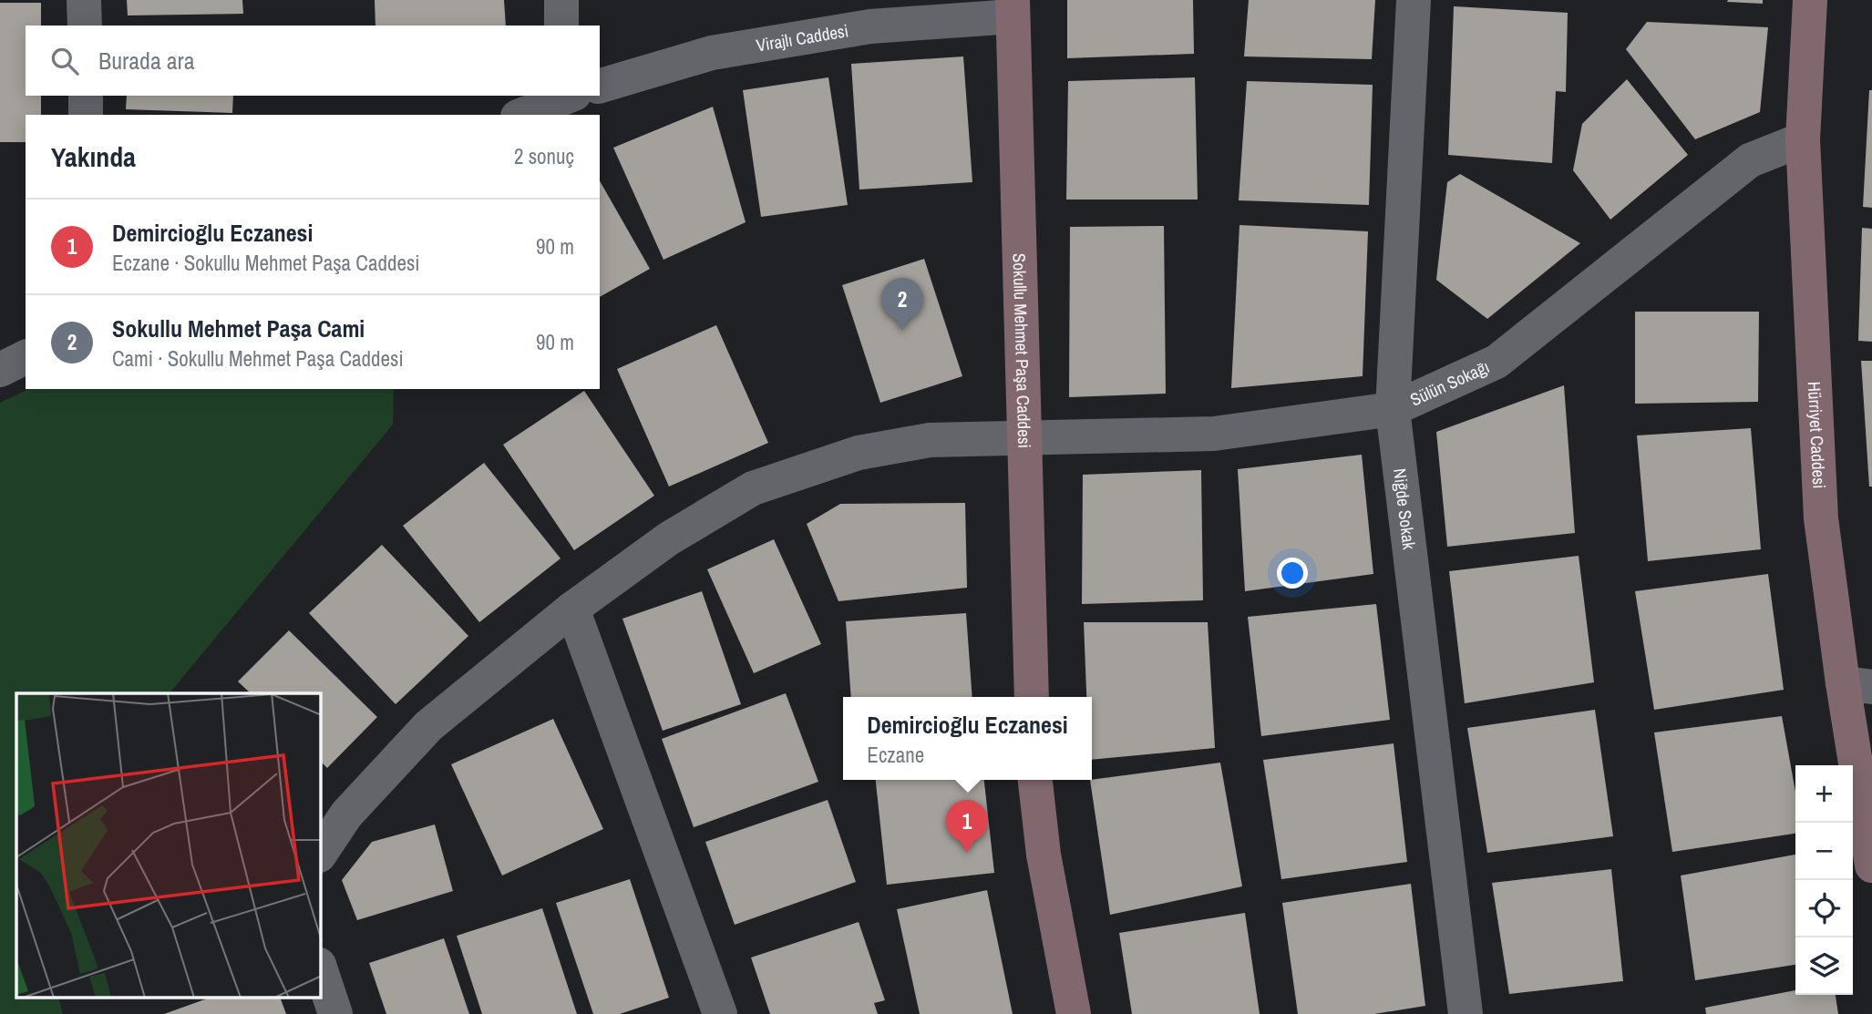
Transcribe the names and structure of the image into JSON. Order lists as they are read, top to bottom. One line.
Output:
{"streets":{"main road":["Sokullu Mehmet Paşa Caddesi","Hürriyet Caddesi"],"street":["Virajlı Caddesi","Sülün Sokağı","Niğde Sokak"]},"crossings":[["Virajlı Caddesi","Sokullu Mehmet Paşa Caddesi"],["Sokullu Mehmet Paşa Caddesi","Sülün Sokağı"],["Sülün Sokağı","Hürriyet Caddesi"],["Sülün Sokağı","Niğde Sokak"]],"page":{"search":"Burada ara","heading":["Yakında","2 sonuç"],"list":[{"mark":"1","name":"Demircioğlu Eczanesi","note":"Eczane · Sokullu Mehmet Paşa Caddesi","value":"90 m"},{"mark":"2","name":"Sokullu Mehmet Paşa Cami","note":"Cami · Sokullu Mehmet Paşa Caddesi","value":"90 m"}],"pins":["2","1"],"popup":["Demircioğlu Eczanesi","Eczane"],"map_buttons":["+","−"]}}
